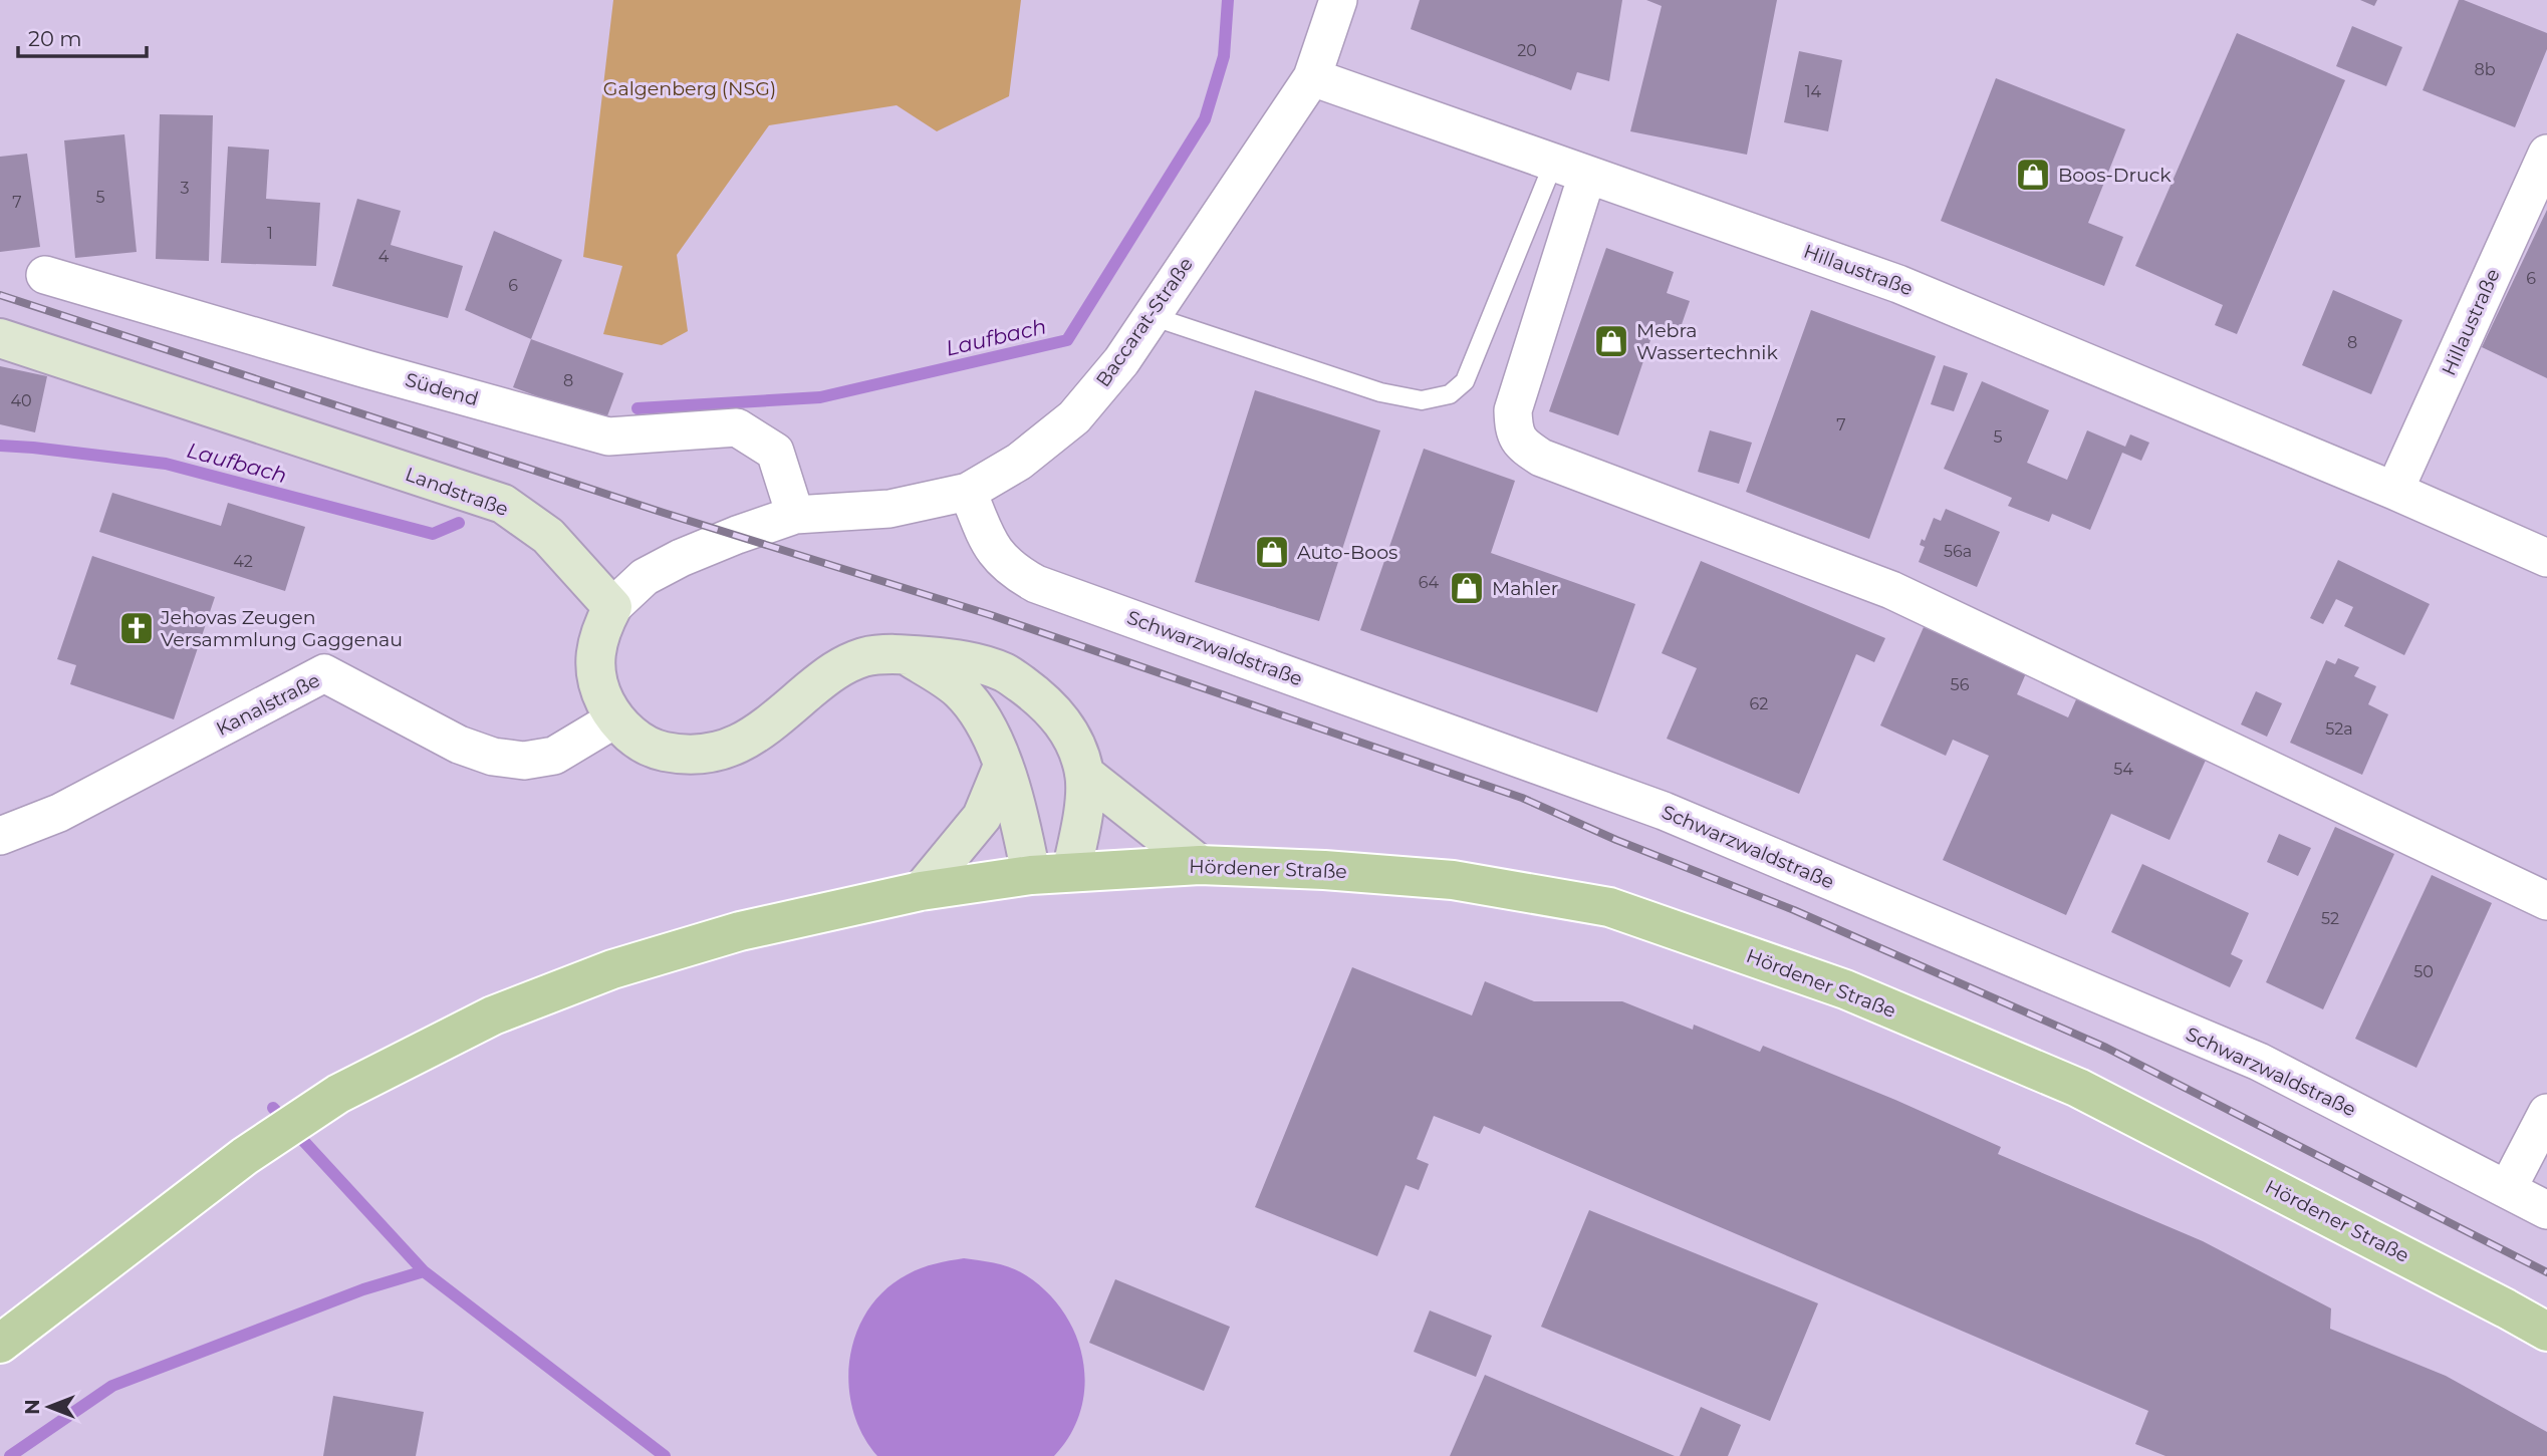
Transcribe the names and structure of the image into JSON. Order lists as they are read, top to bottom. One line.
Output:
{"streets":{"main road":["Hördener Straße"],"street":["Hillaustraße","Baccarat-Straße","Südend","Landstraße","Schwarzwaldstraße","Kanalstraße"]},"crossings":[["Hillaustraße","Baccarat-Straße"],["Baccarat-Straße","Südend"],["Baccarat-Straße","Landstraße"],["Baccarat-Straße","Schwarzwaldstraße"]],"water":["Laufbach"],"parks":["Galgenberg (NSG)"],"places":{"shop":["Boos-Druck","Mebra Wassertechnik","Auto-Boos","Mahler"],"church":["Jehovas Zeugen Versammlung Gaggenau"]},"house_numbers":["20","8b","14","3","5","7","1","4","6","6","8","8","40","7","5","56a","42","64","56","62","52a","54","52","50"],"scale_bar":"20 m","north":"left"}
